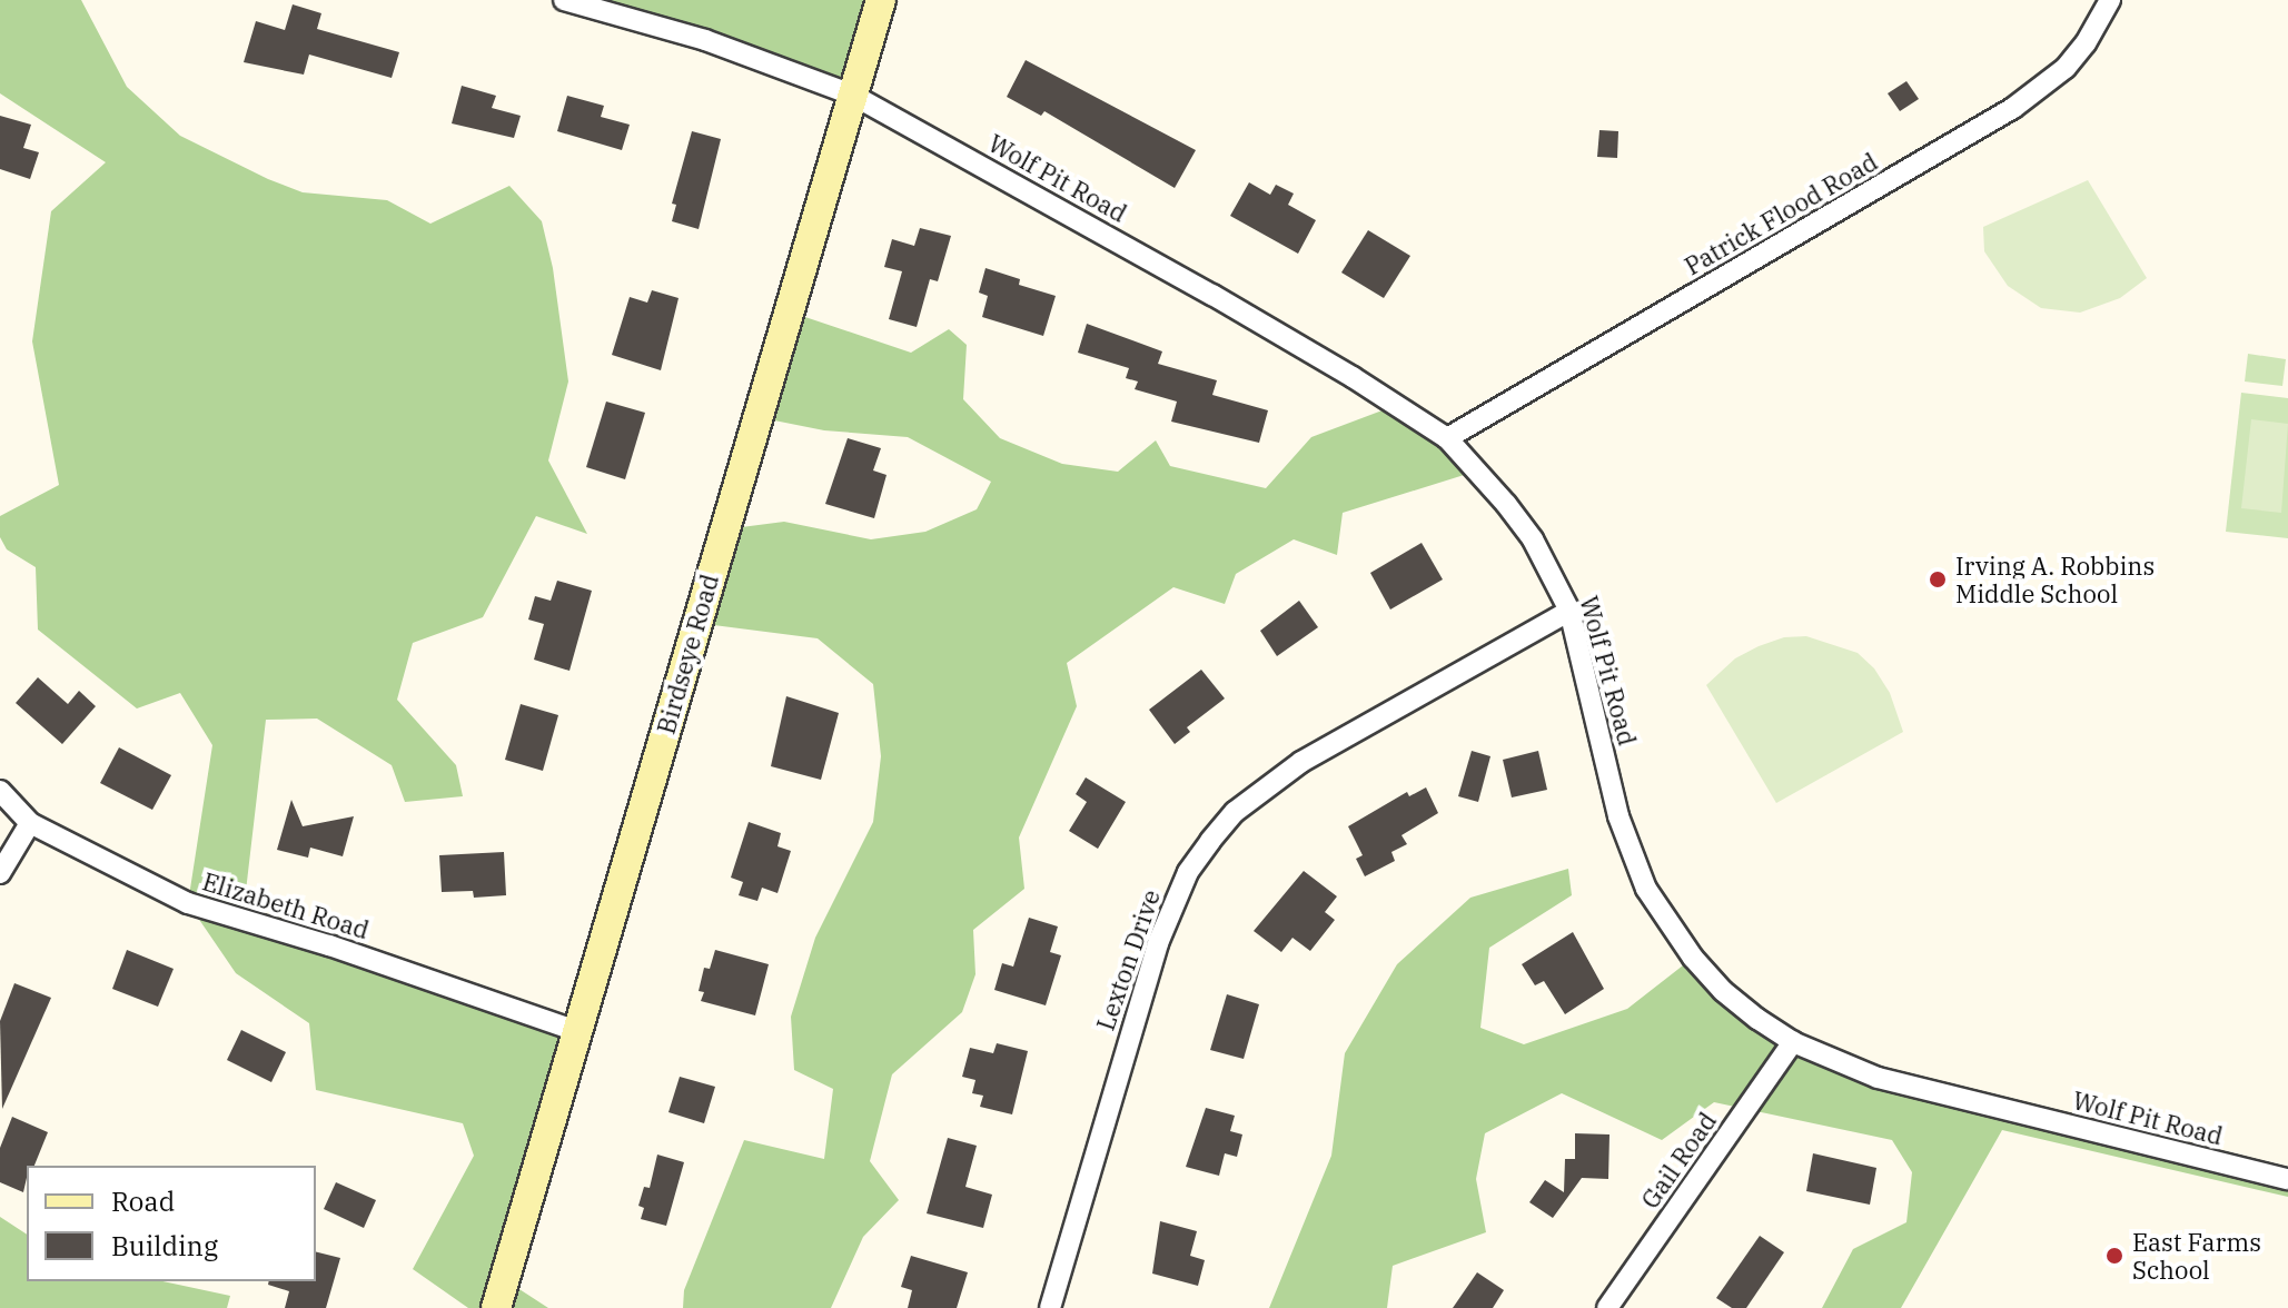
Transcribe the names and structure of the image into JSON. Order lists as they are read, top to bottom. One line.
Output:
{"streets":{"main road":["Birdseye Road"],"street":["Wolf Pit Road","Patrick Flood Road","Elizabeth Road","Lexton Drive","Gail Road"]},"crossings":[["Wolf Pit Road","Patrick Flood Road"],["Wolf Pit Road","Birdseye Road"],["Wolf Pit Road","Lexton Drive"],["Wolf Pit Road","Gail Road"],["Birdseye Road","Elizabeth Road"]],"places":["Irving A. Robbins Middle School","East Farms School"],"legend":["Road","Building"]}
